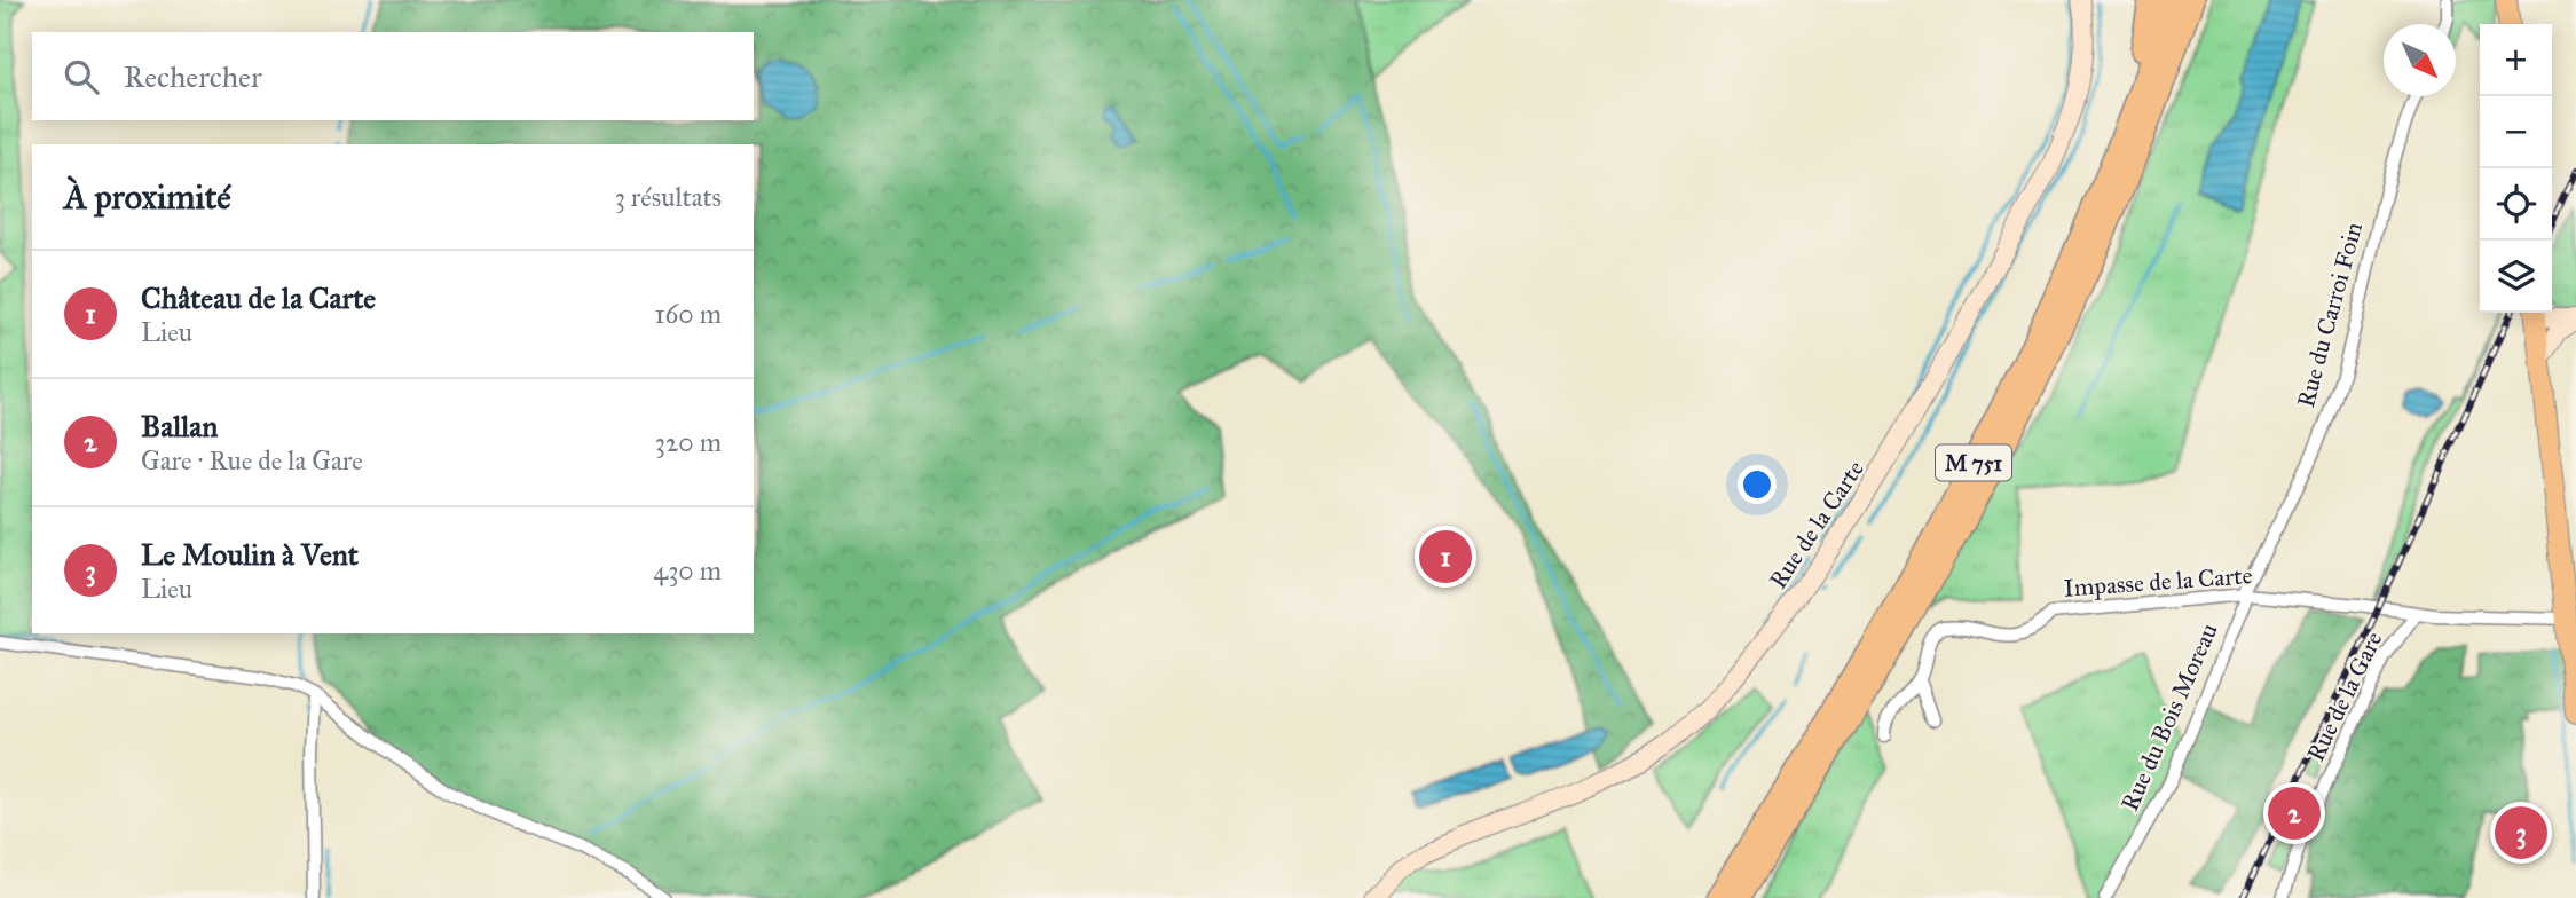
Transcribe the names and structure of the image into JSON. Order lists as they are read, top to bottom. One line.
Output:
{"streets":{"highway":["M 751"],"street":["Rue du Carroi Foin","Rue de la Carte","Impasse de la Carte","Rue de la Gare","Rue du Bois Moreau"]},"crossings":[["Rue du Carroi Foin","Impasse de la Carte"],["Rue du Carroi Foin","Rue du Bois Moreau"],["Impasse de la Carte","Rue de la Gare"],["Impasse de la Carte","Rue du Bois Moreau"]],"north":"bottom right","page":{"map_buttons":["+","−"],"search":"Rechercher","heading":["À proximité","3 résultats"],"list":[{"mark":"1","name":"Château de la Carte","note":"Lieu","value":"160 m"},{"mark":"2","name":"Ballan","note":"Gare · Rue de la Gare","value":"320 m"},{"mark":"3","name":"Le Moulin à Vent","note":"Lieu","value":"430 m"}],"pins":["1","2","3"]}}
